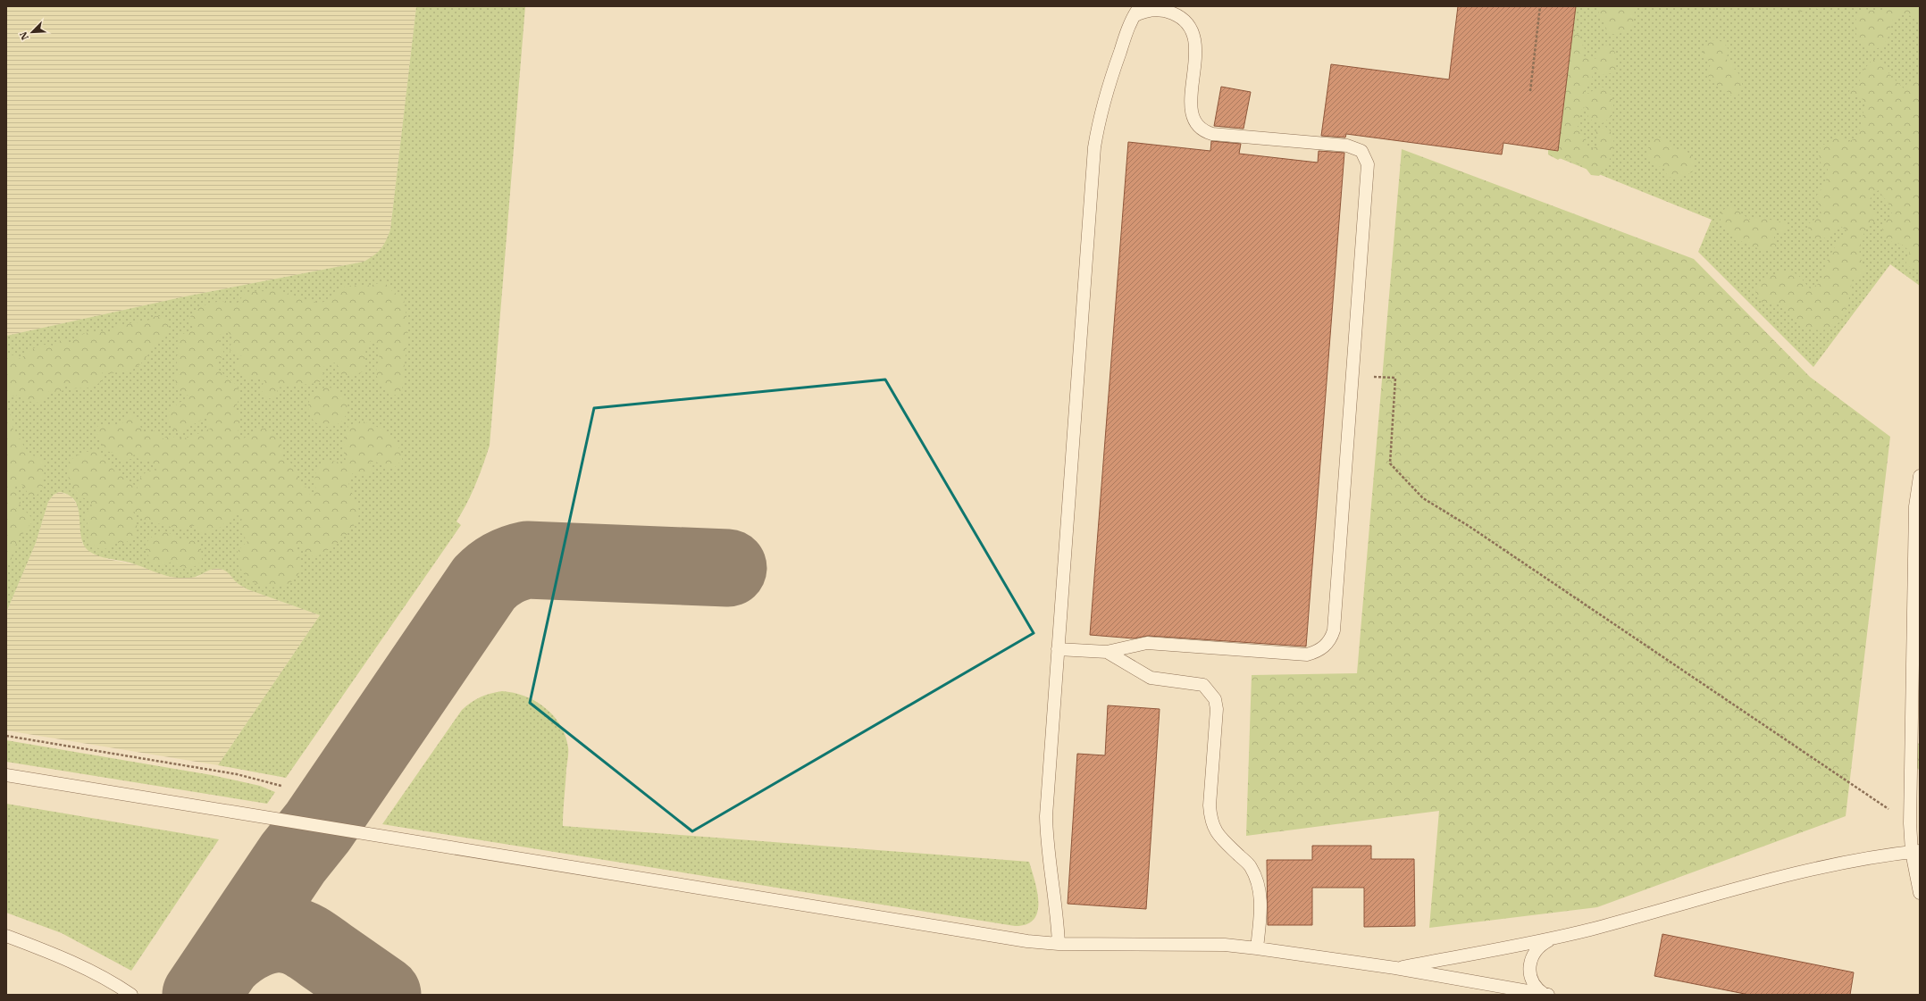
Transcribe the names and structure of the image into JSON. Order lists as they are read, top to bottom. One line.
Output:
{"north":"bottom left"}
